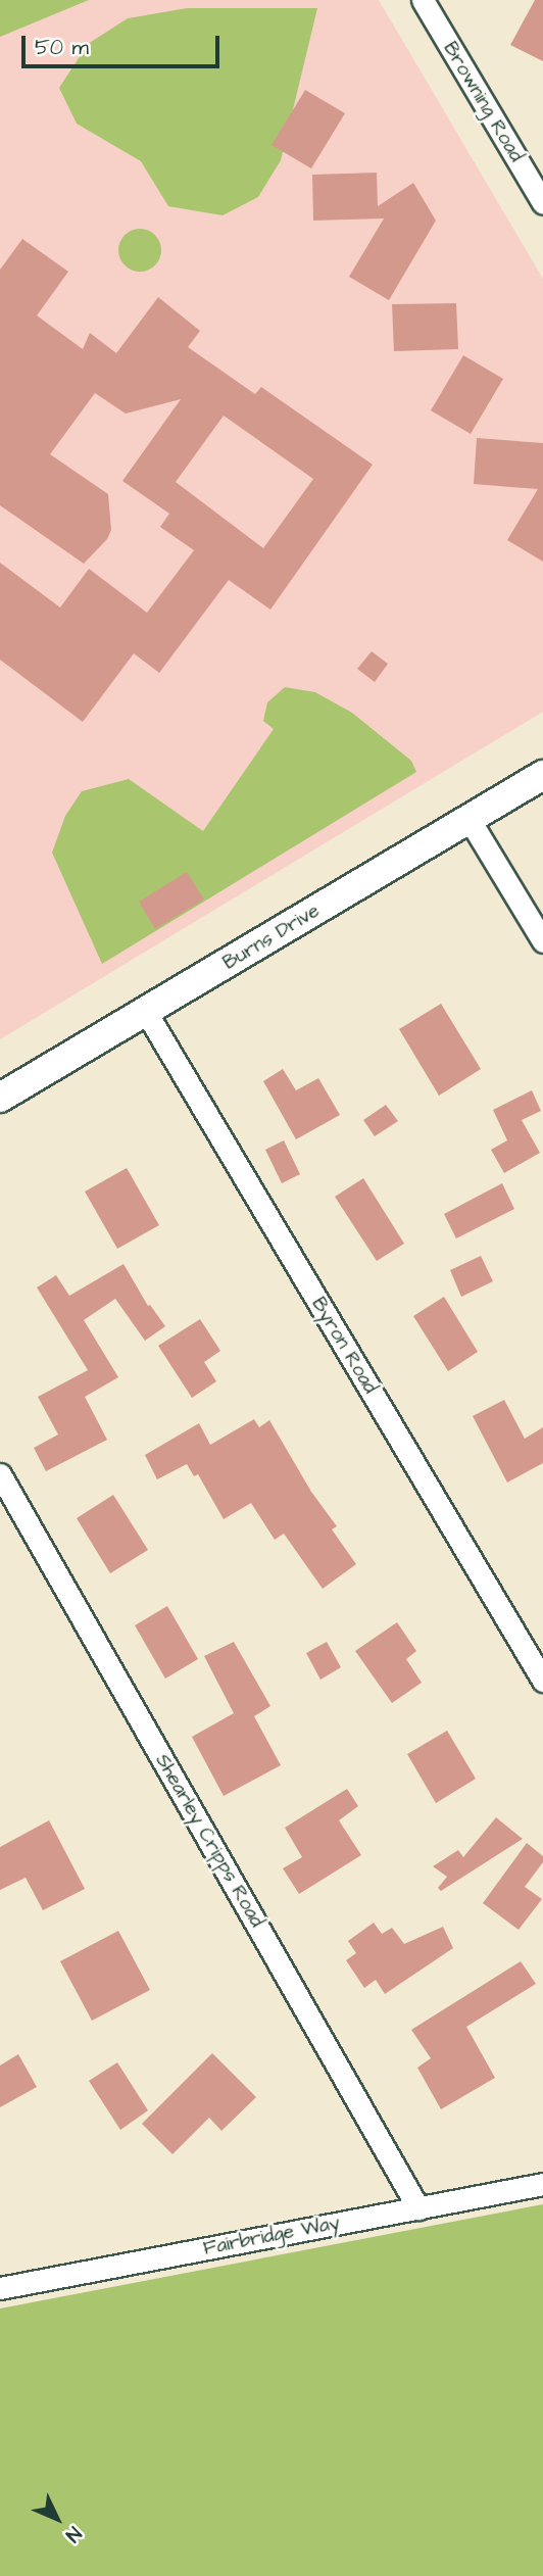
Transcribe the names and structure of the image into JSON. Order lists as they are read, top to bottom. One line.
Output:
{"streets":{"main road":["Burns Drive"],"street":["Browning Road","Byron Road","Shearley Cripps Road","Fairbridge Way"]},"crossings":[["Burns Drive","Byron Road"],["Shearley Cripps Road","Fairbridge Way"]],"scale_bar":"50 m","north":"bottom right"}
